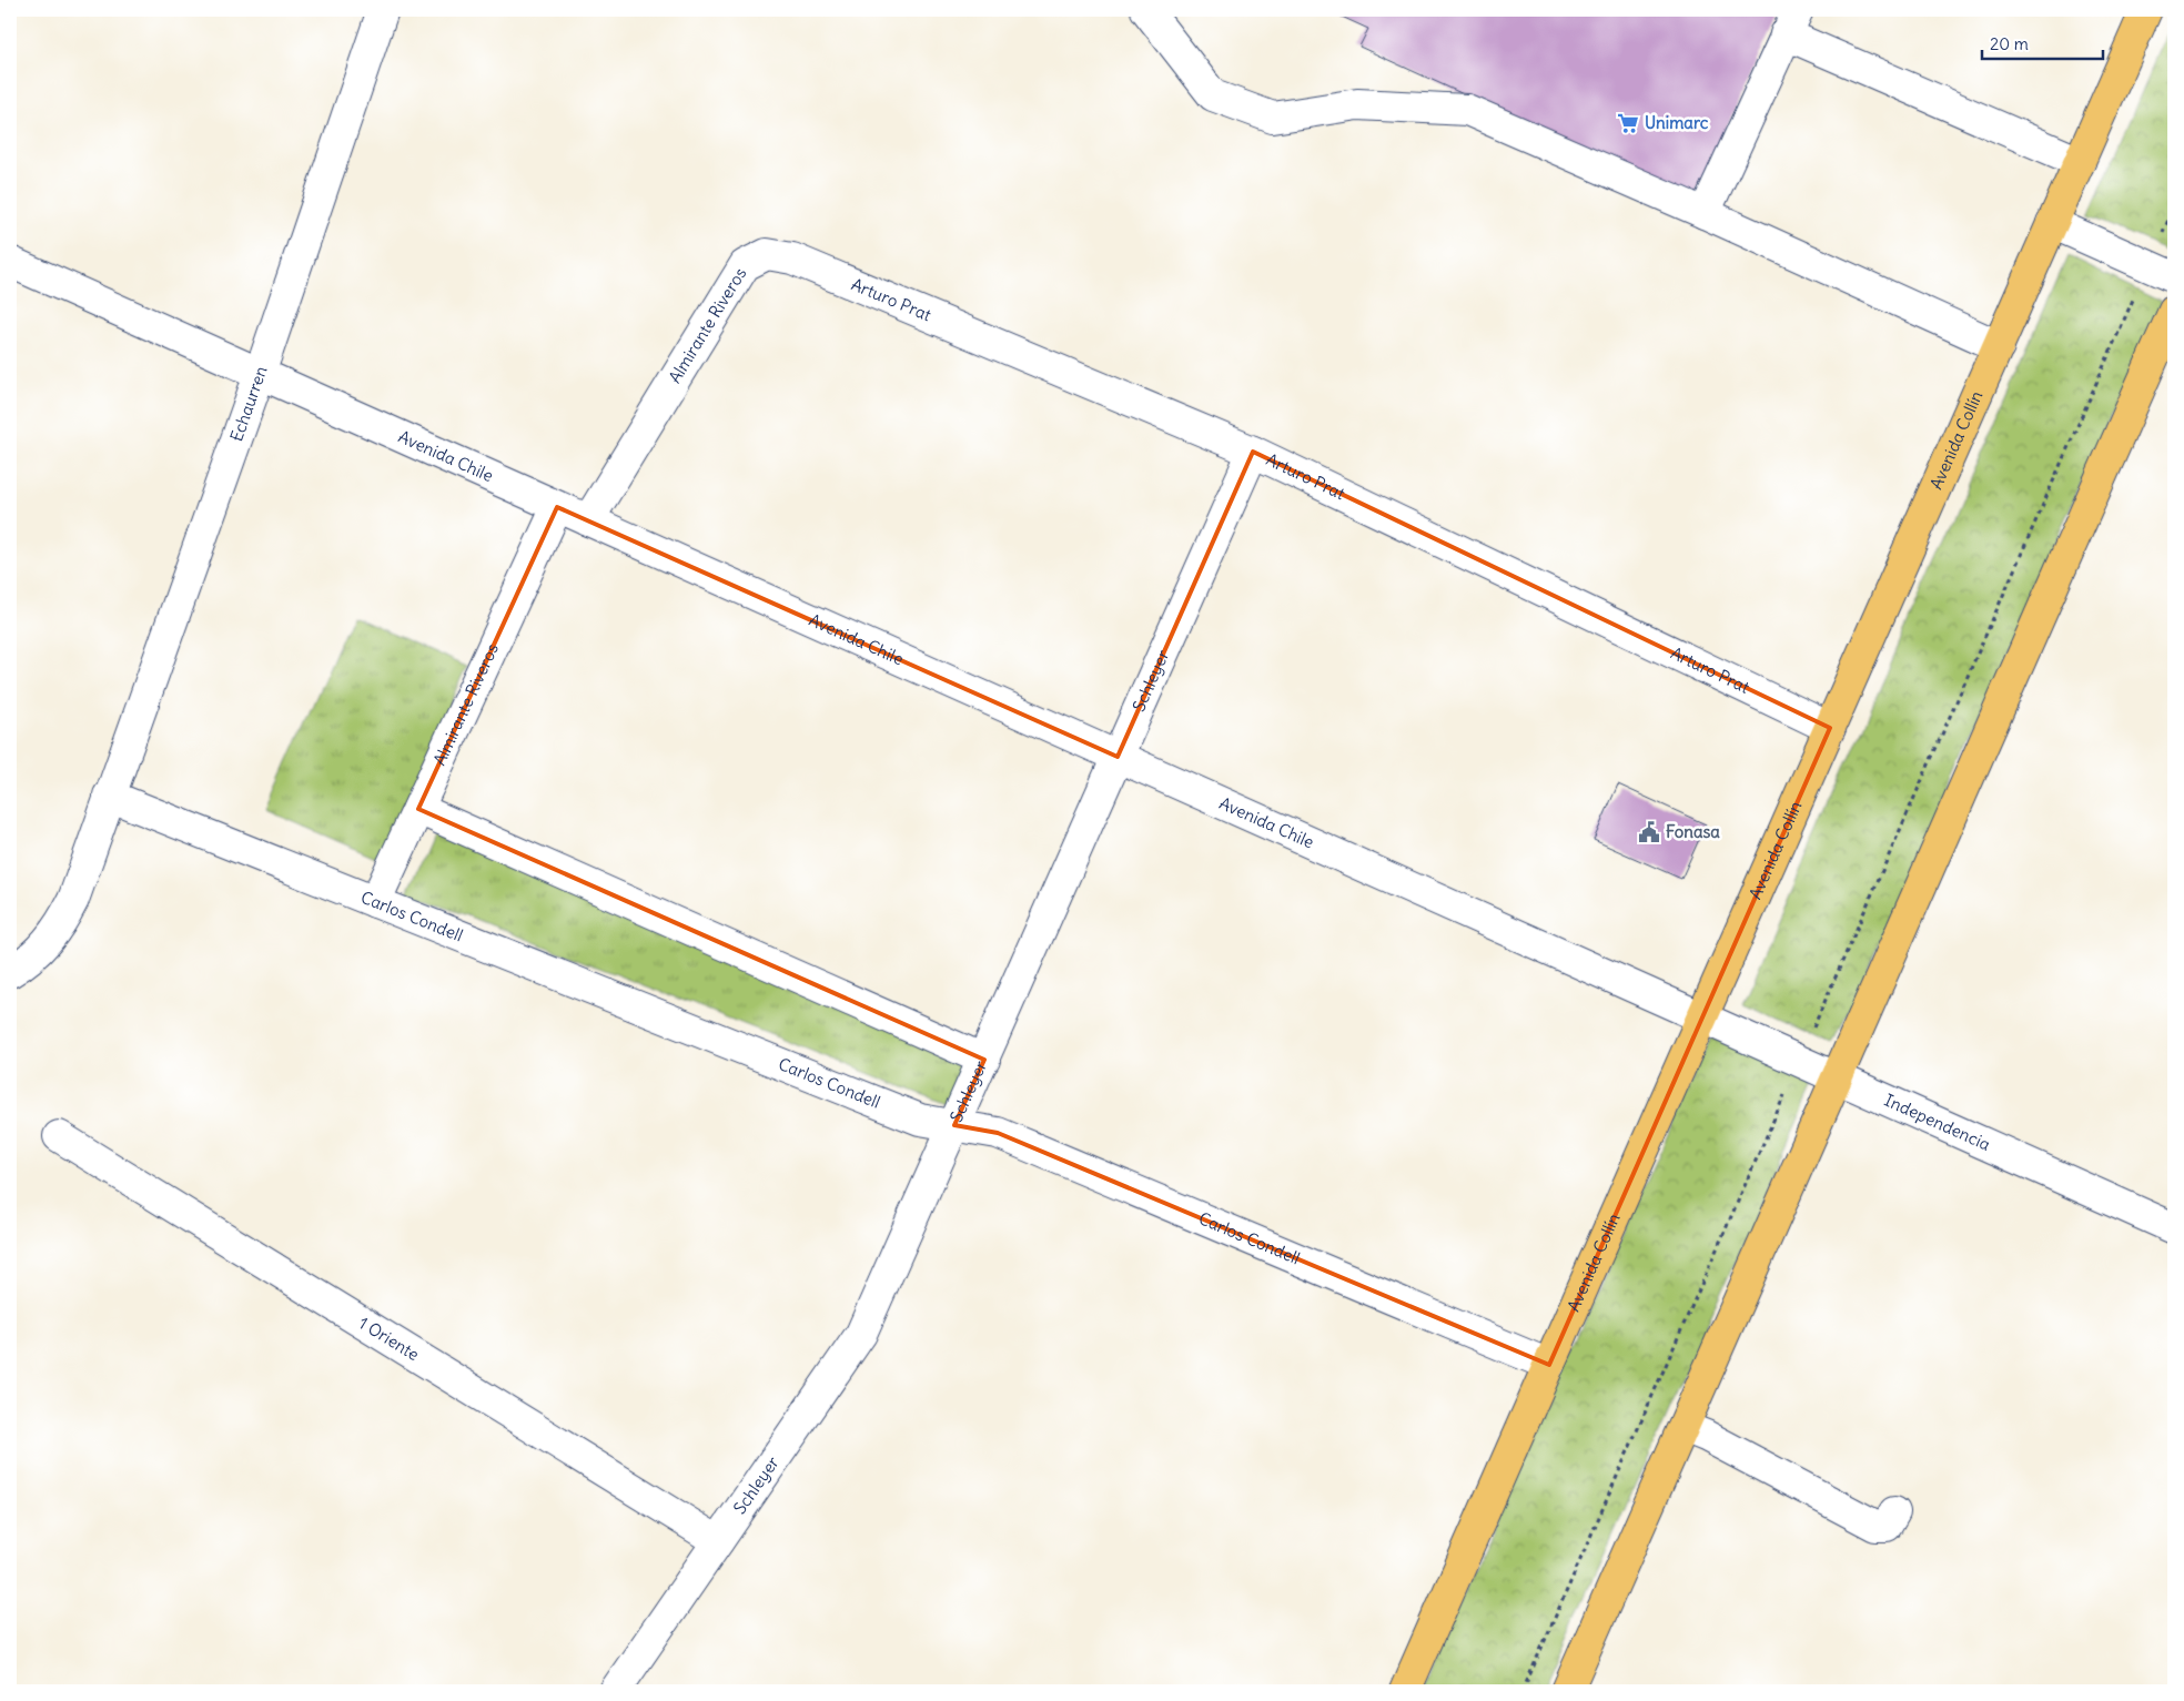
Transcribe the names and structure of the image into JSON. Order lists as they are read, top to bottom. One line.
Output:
{"streets":{"main road":["Avenida Collín"],"street":["Arturo Prat","Almirante Riveros","Echaurren","Avenida Chile","Schleyer","Carlos Condell","Independencia","1 Oriente"]},"crossings":[["Arturo Prat","Almirante Riveros"],["Arturo Prat","Avenida Collín"],["Arturo Prat","Schleyer"],["Almirante Riveros","Avenida Chile"],["Almirante Riveros","Carlos Condell"],["Echaurren","Avenida Chile"],["Echaurren","Carlos Condell"],["Avenida Collín","Avenida Chile"],["Avenida Collín","Carlos Condell"],["Avenida Collín","Independencia"],["Avenida Chile","Schleyer"],["Avenida Chile","Independencia"],["Schleyer","Carlos Condell"],["Schleyer","1 Oriente"]],"places":{"supermarket":["Unimarc"],"public building":["Fonasa"]},"scale_bar":"20 m"}
